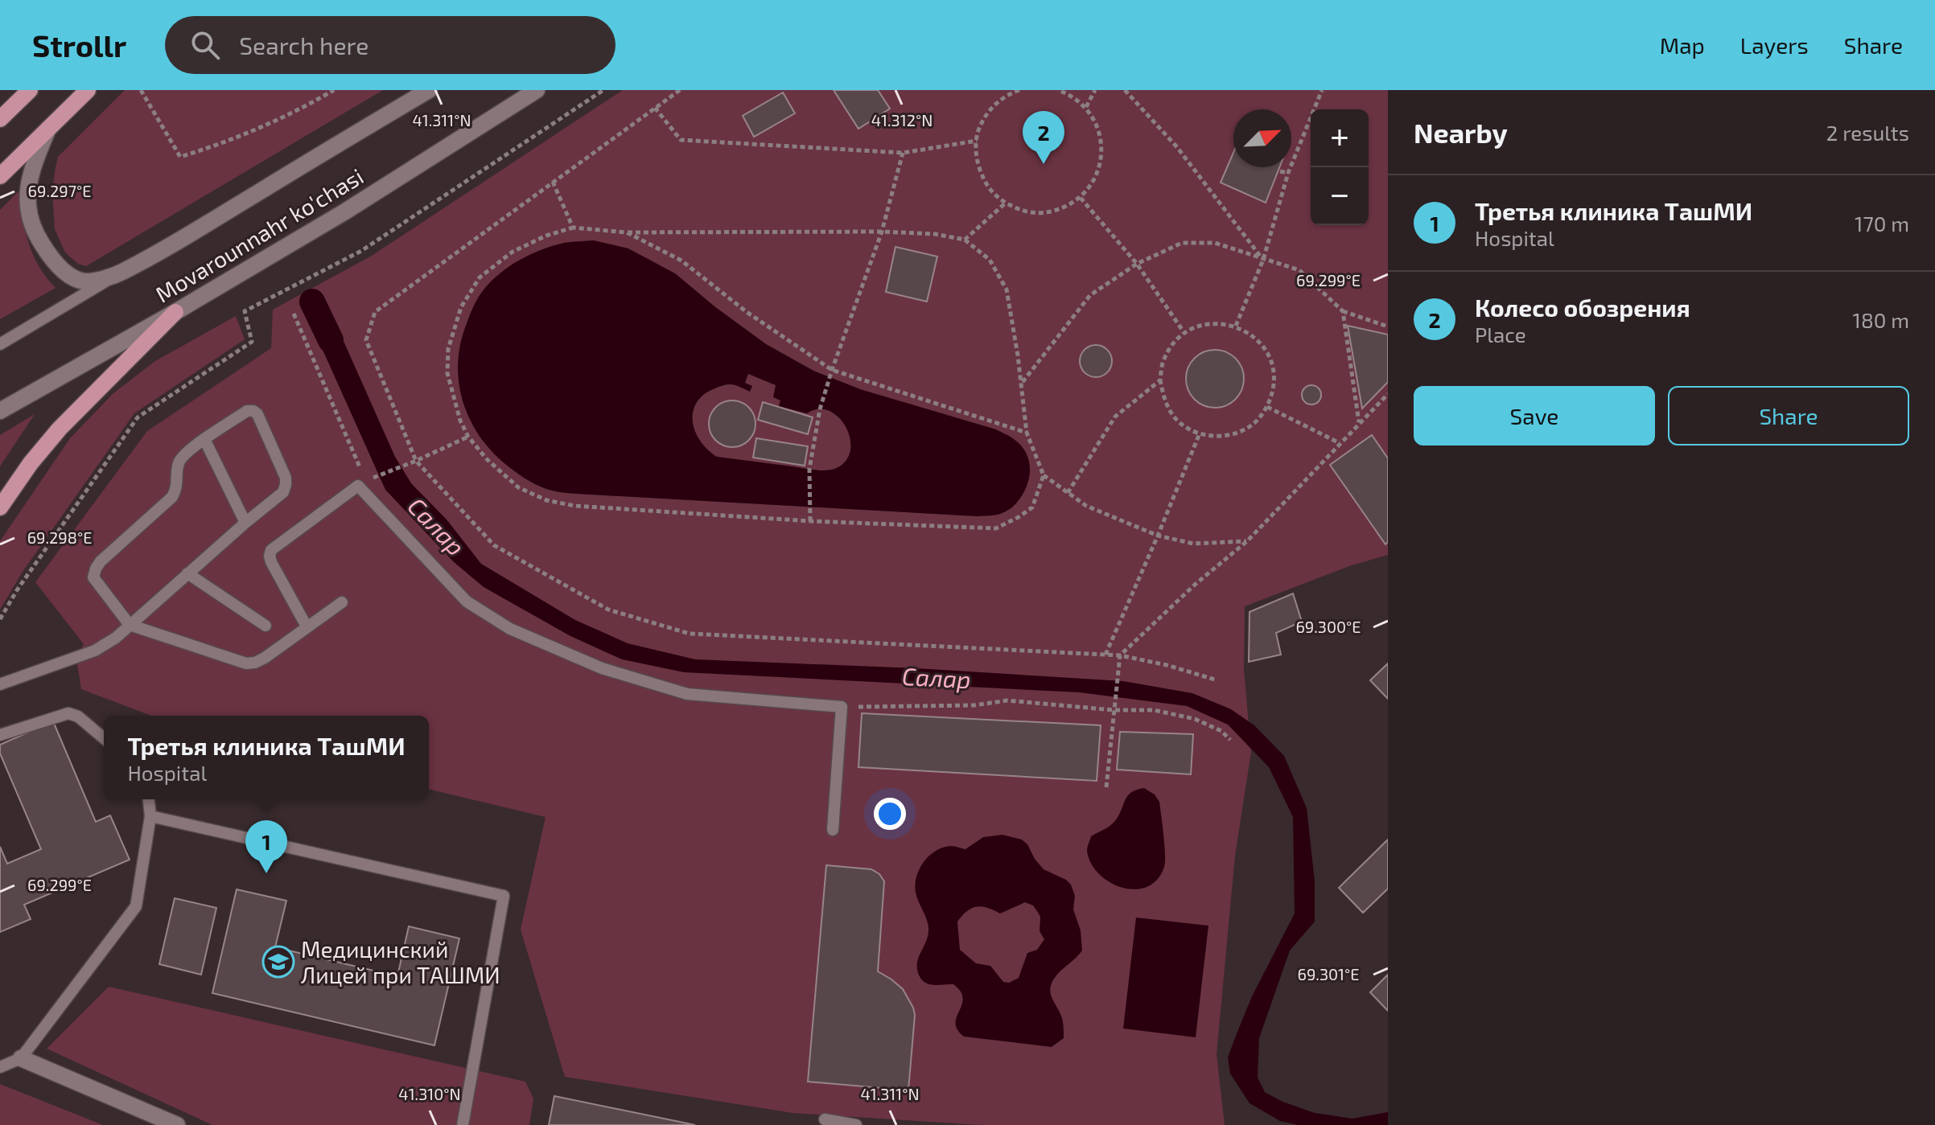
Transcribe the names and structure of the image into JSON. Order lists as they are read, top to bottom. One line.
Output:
{"streets":{"street":["Movarounnahr ko'chasi"]},"water":["Салар"],"places":{"school or university":["Медицинский Лицей при ТАШМИ"]},"north":"top right","page":{"header":"Strollr","search":"Search here","nav":["Map","Layers","Share"],"heading":["Nearby","2 results"],"map_buttons":["+","−"],"pins":["2","1"],"list":[{"mark":"1","name":"Третья клиника ТашМИ","note":"Hospital","value":"170 m"},{"mark":"2","name":"Колесо обозрения","note":"Place","value":"180 m"}],"buttons":["Save","Share"],"popup":["Третья клиника ТашМИ","Hospital"]},"coordinates":["41.311°N","41.312°N","69.297°E","69.299°E","69.298°E","69.300°E","69.301°E","41.310°N"]}
